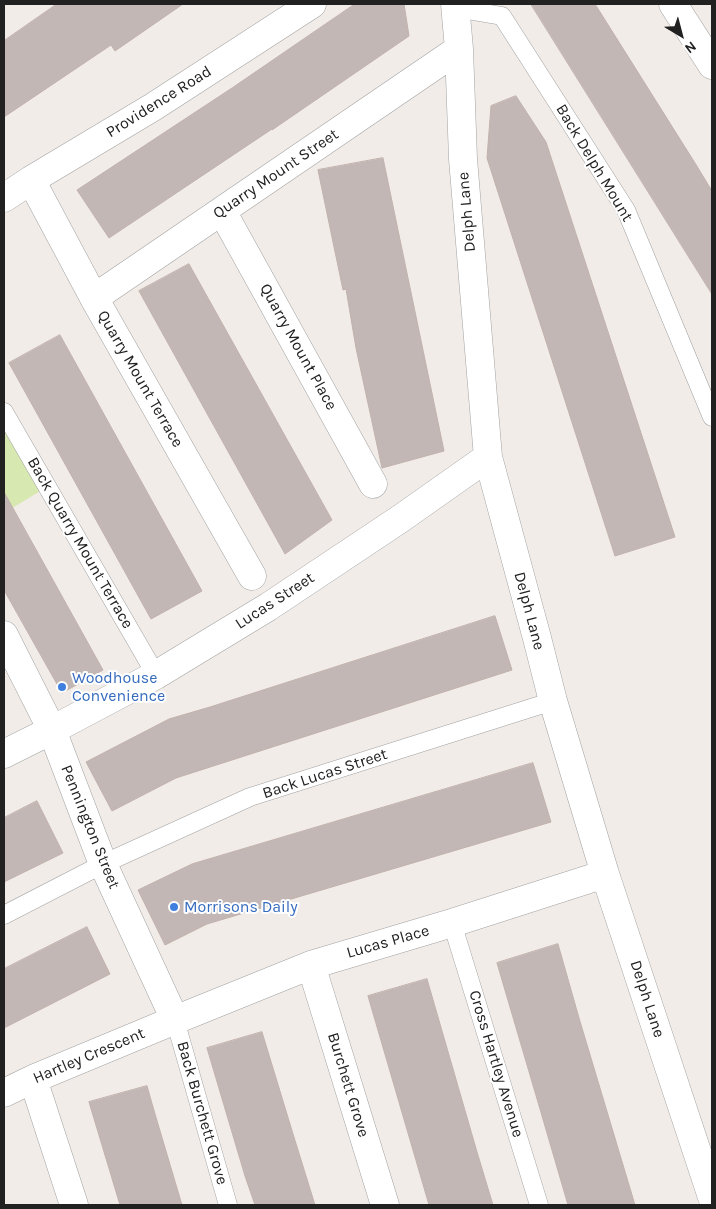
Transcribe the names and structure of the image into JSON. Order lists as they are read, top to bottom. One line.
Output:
{"streets":{"street":["Providence Road","Quarry Mount Street","Delph Lane","Quarry Mount Place","Quarry Mount Terrace","Lucas Street","Pennington Street","Lucas Place","Hartley Crescent","Burchett Grove"],"lane":["Back Delph Mount","Back Quarry Mount Terrace","Back Lucas Street","Cross Hartley Avenue","Back Burchett Grove"]},"crossings":[["Providence Road","Quarry Mount Terrace"],["Back Delph Mount","Delph Lane"],["Quarry Mount Street","Delph Lane"],["Quarry Mount Street","Quarry Mount Place"],["Quarry Mount Street","Quarry Mount Terrace"],["Delph Lane","Lucas Street"],["Delph Lane","Back Lucas Street"],["Delph Lane","Lucas Place"],["Back Quarry Mount Terrace","Lucas Street"],["Lucas Street","Pennington Street"],["Back Lucas Street","Pennington Street"],["Pennington Street","Lucas Place"],["Pennington Street","Hartley Crescent"],["Pennington Street","Back Burchett Grove"],["Lucas Place","Hartley Crescent"],["Lucas Place","Cross Hartley Avenue"],["Lucas Place","Burchett Grove"],["Lucas Place","Back Burchett Grove"],["Hartley Crescent","Back Burchett Grove"]],"places":["Woodhouse Convenience","Morrisons Daily"],"north":"bottom right"}
